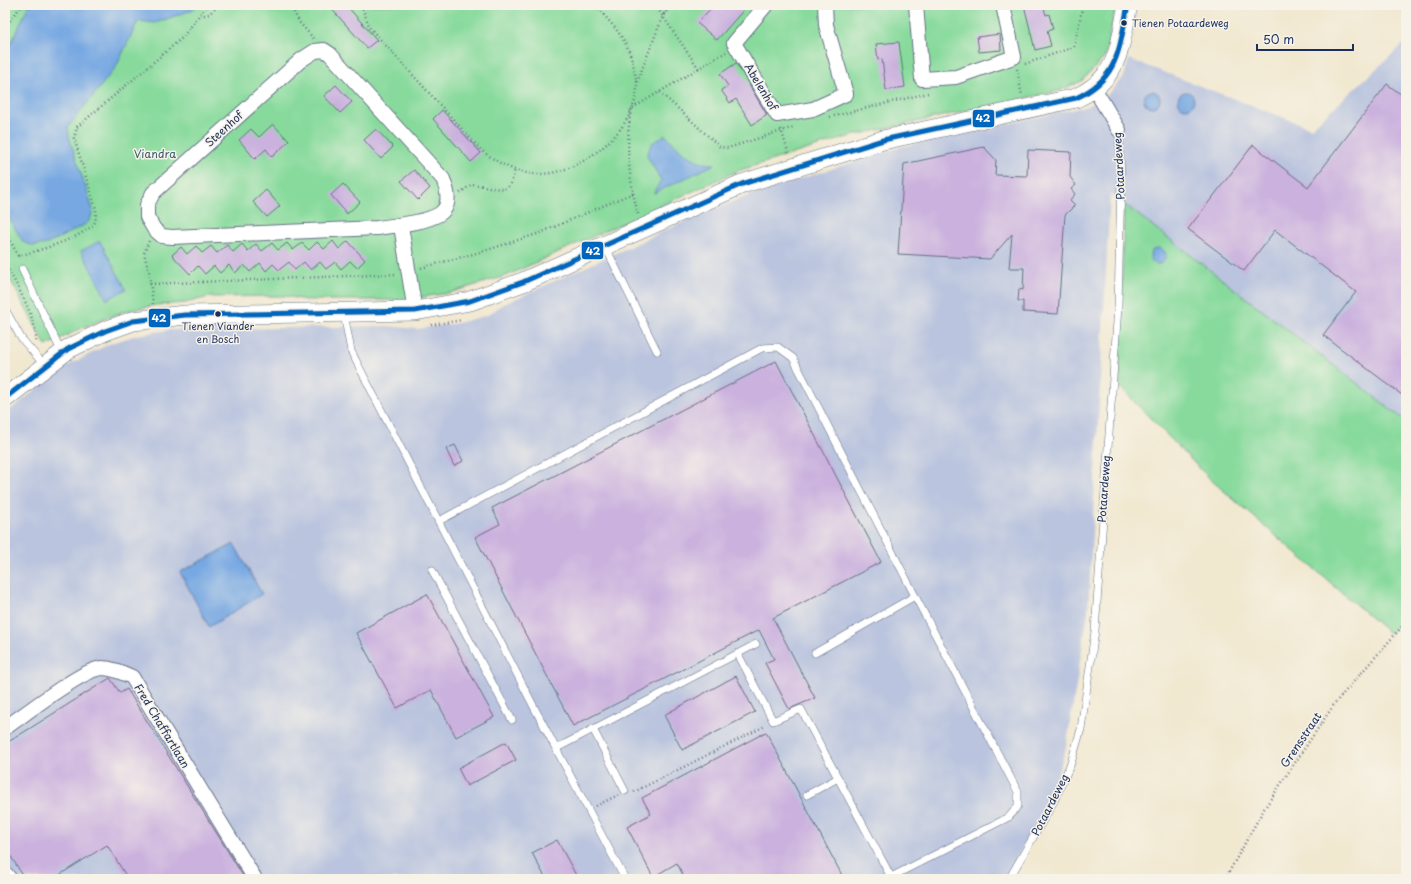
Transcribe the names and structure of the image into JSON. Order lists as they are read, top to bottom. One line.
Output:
{"streets":{"street":["Abelenhof","Steenhof","Potaardeweg","Fred Chaffartlaan"],"path":["Grensstraat"]},"parks":["Viandra"],"places":["Tienen Potaardeweg","Tienen Viander en Bosch"],"lines":["transit line 42"],"scale_bar":"50 m"}
